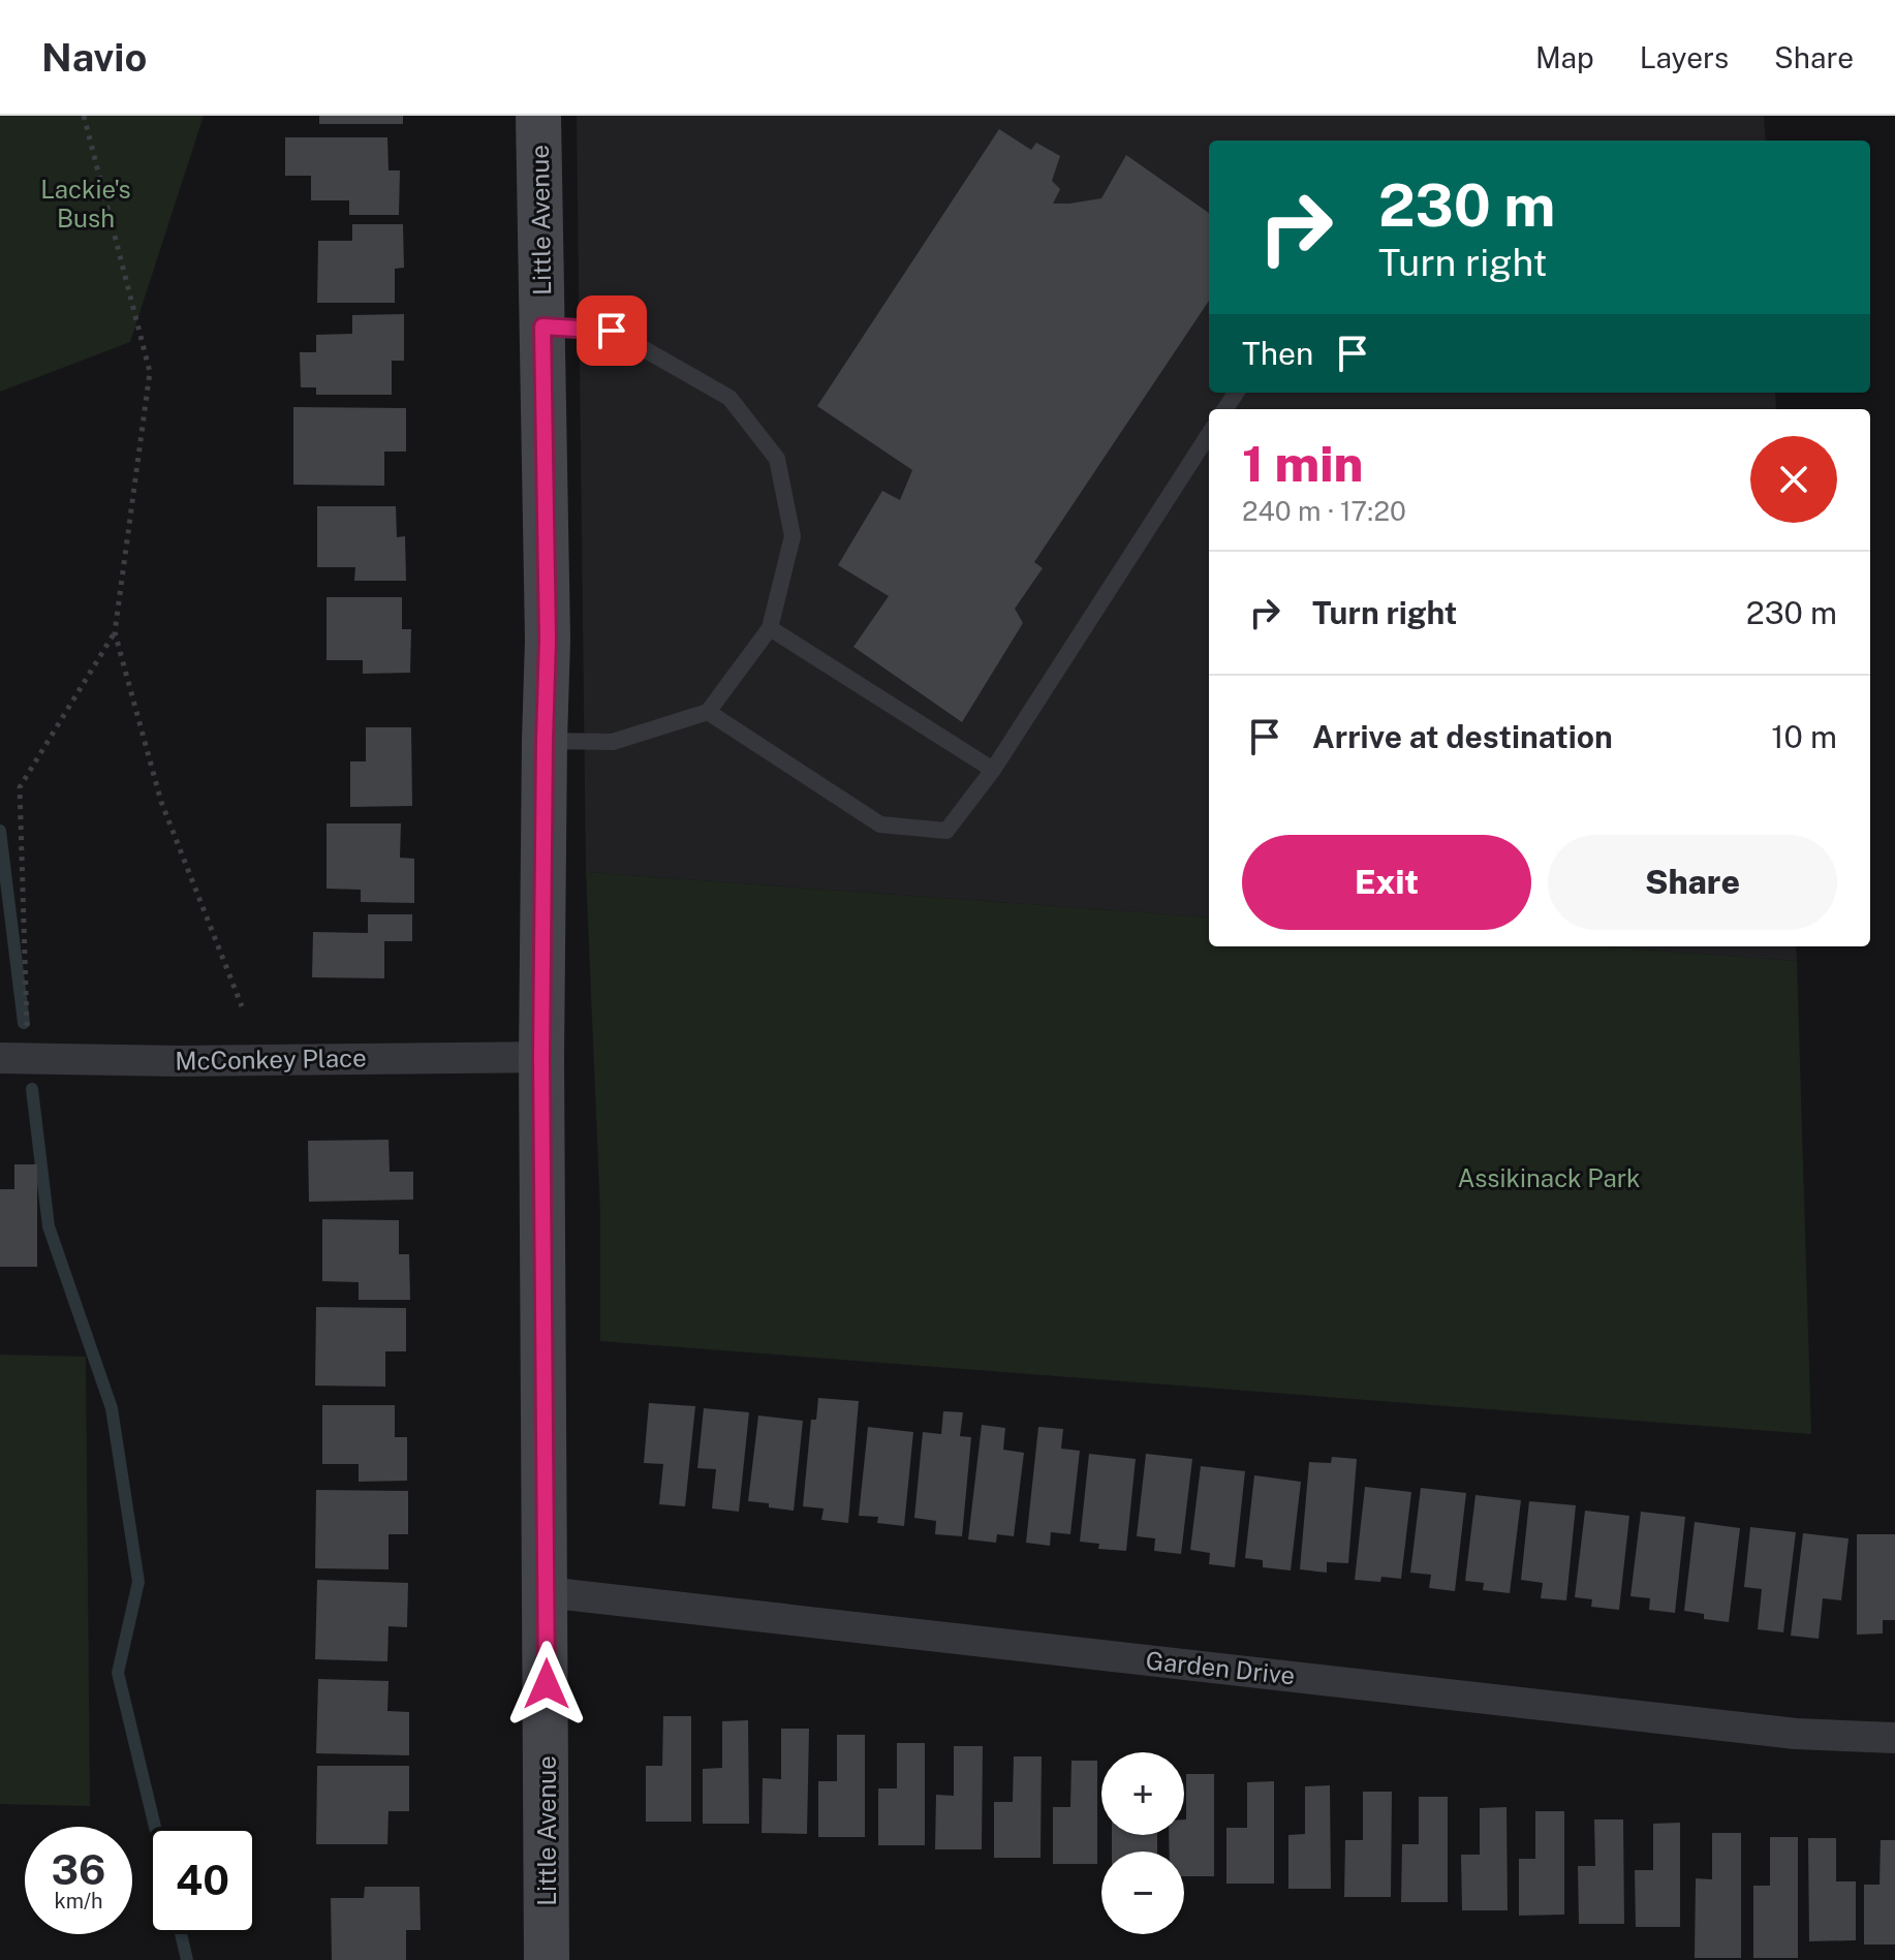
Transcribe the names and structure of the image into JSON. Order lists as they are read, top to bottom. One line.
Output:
{"streets":{"street":["Little Avenue","McConkey Place","Garden Drive"]},"crossings":[["Little Avenue","McConkey Place"],["Little Avenue","Garden Drive"]],"parks":["Lackie's Bush","Assikinack Park"],"page":{"header":"Navio","nav":["Map","Layers","Share"],"turn":["230 m","Turn right"],"then":"Then","heading":["1 min","240 m · 17:20"],"list":[{"name":"Turn right","value":"230 m"},{"name":"Arrive at destination","value":"10 m"}],"buttons":["Exit","Share"],"map_buttons":["+","−"],"speed":"36 km/h","limit":"40"}}
